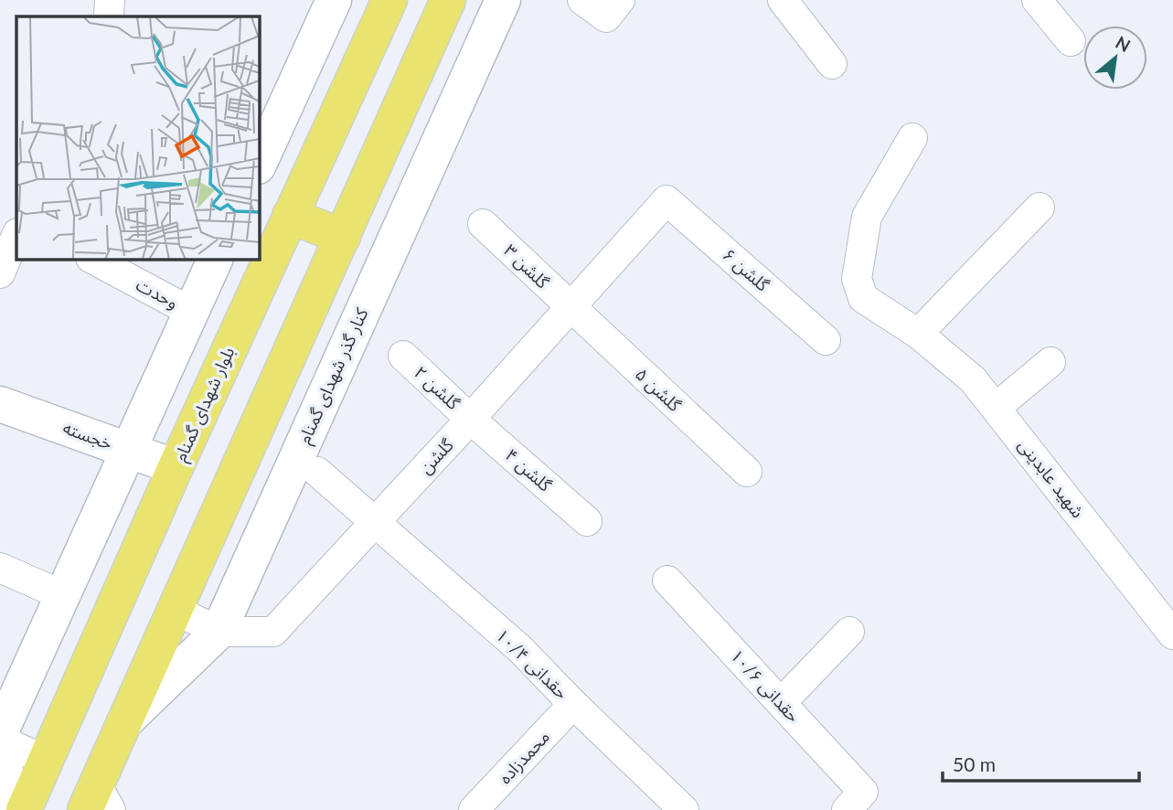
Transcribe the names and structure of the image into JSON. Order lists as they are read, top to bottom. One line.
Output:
{"streets":{"highway":["بلوار شهدای گمنام"],"street":["گلشن ۳","گلشن ۶","وحدت","کنار گذر شهدای گمنام","گلشن ۲","گلشن ۵","خجسته","گلشن","گلشن ۴","شهید عابدینی","حقدانی ۱۰/۴","حقدانی ۱۰/۶","محمدزاده"]},"crossings":[["گلشن ۳","گلشن ۵"],["گلشن ۳","گلشن"],["گلشن ۶","گلشن"],["کنار گذر شهدای گمنام","گلشن"],["گلشن ۲","گلشن"],["گلشن ۲","گلشن ۴"],["گلشن ۵","گلشن"],["بلوار شهدای گمنام","خجسته"],["گلشن","گلشن ۴"],["گلشن","حقدانی ۱۰/۴"],["حقدانی ۱۰/۴","محمدزاده"]],"scale_bar":"50 m","north":"top right"}
